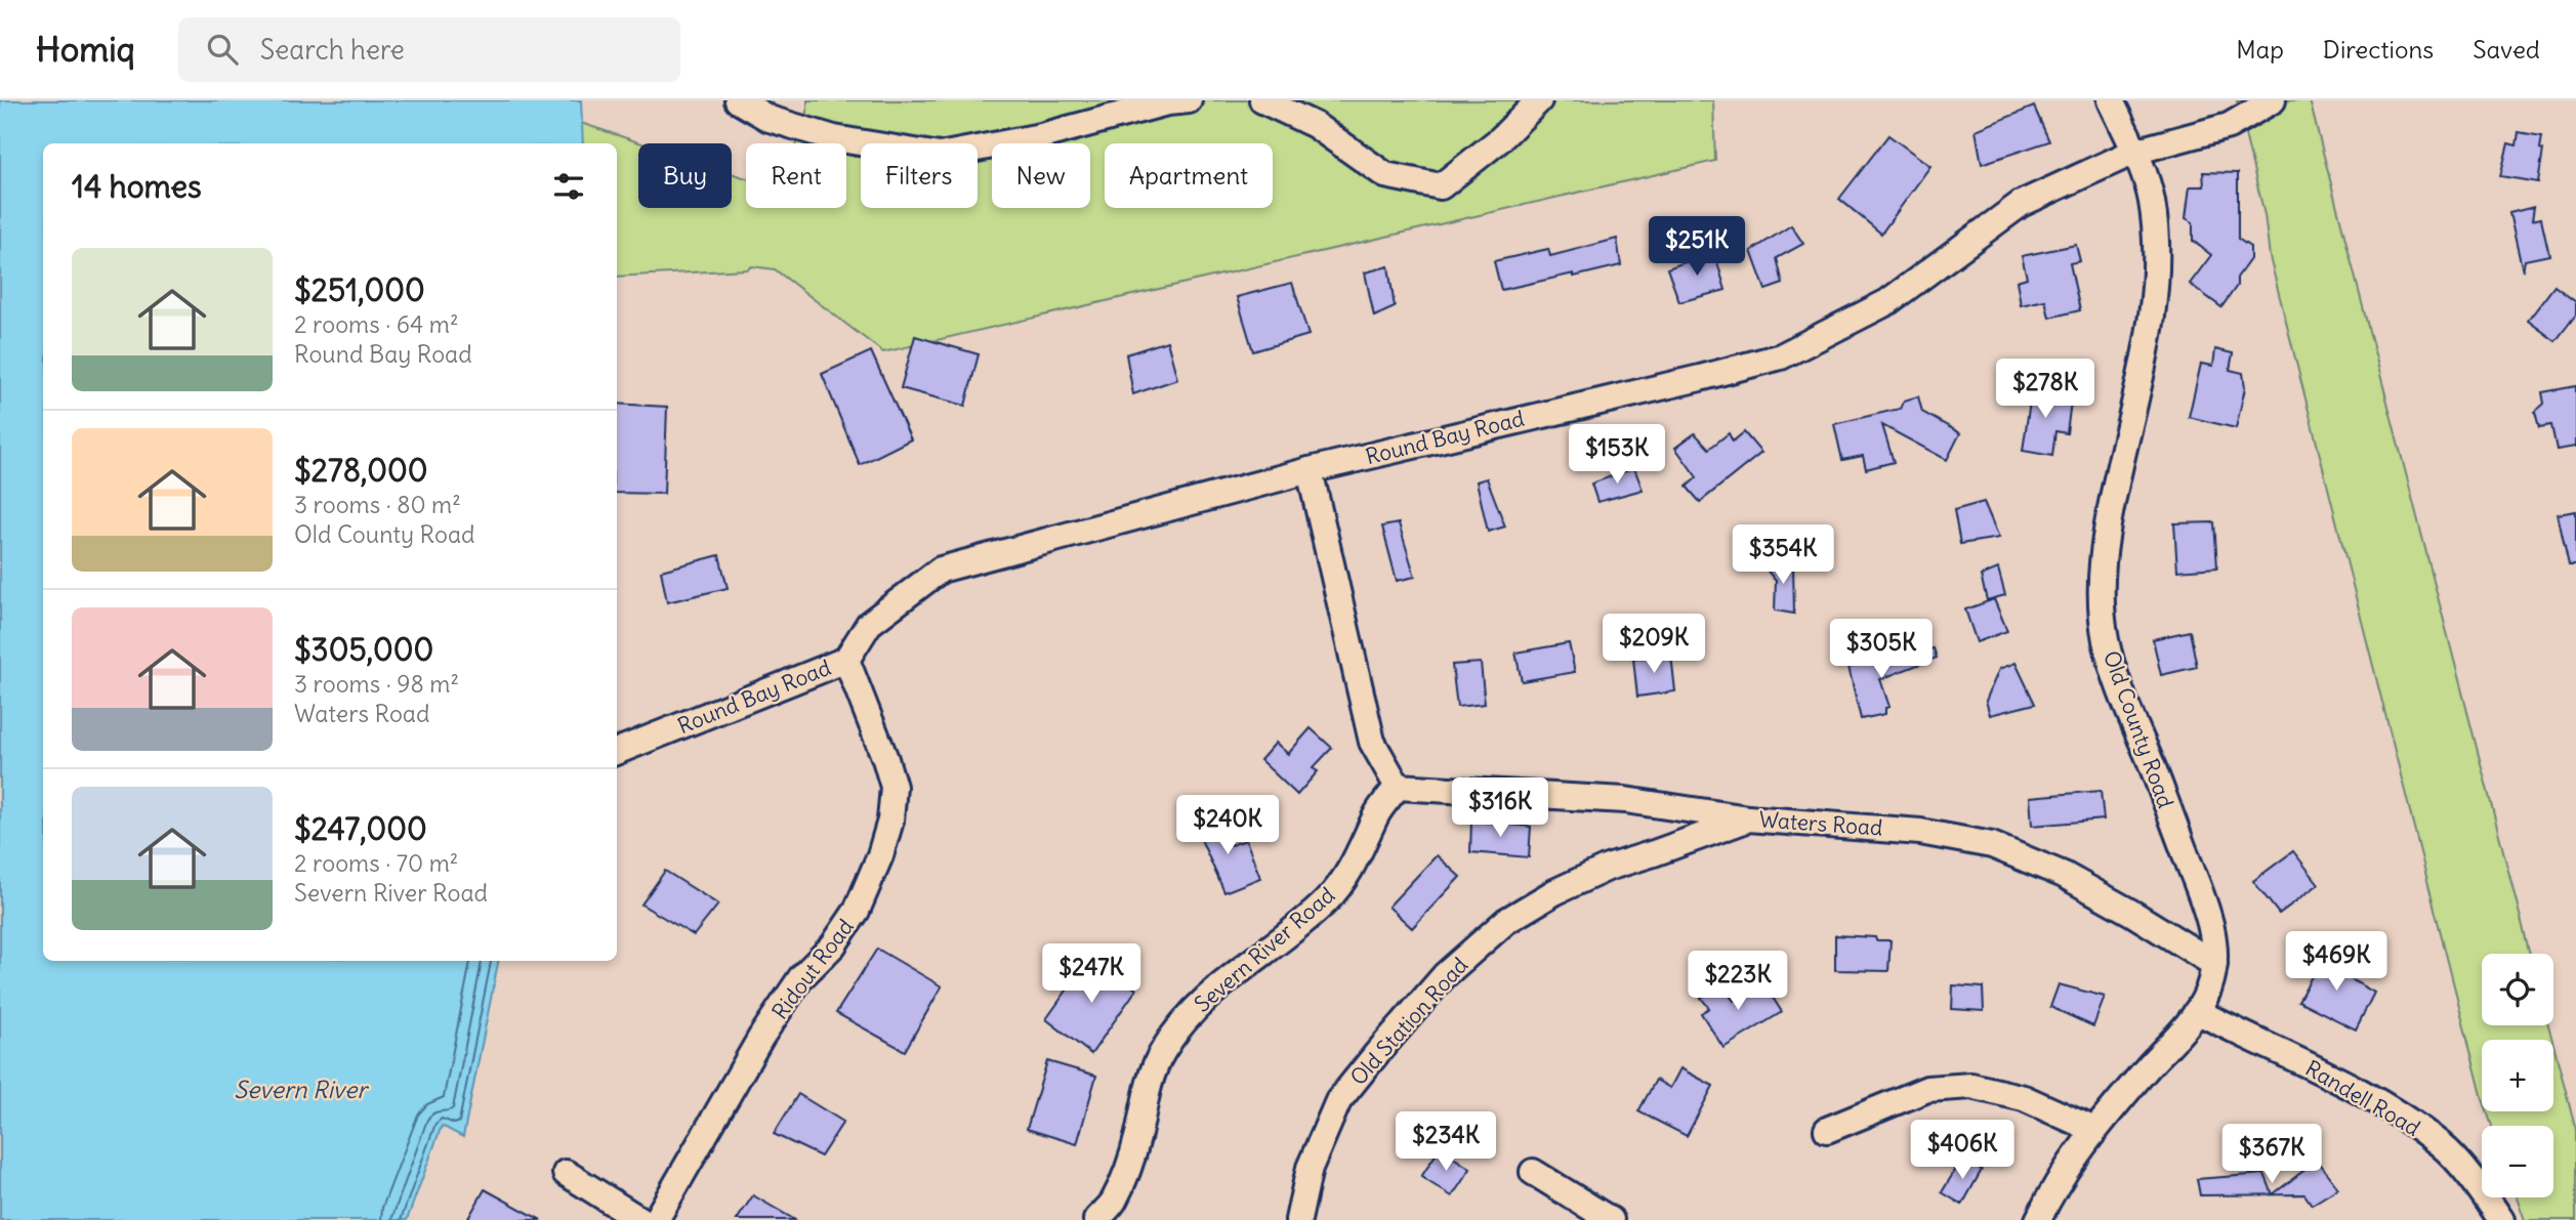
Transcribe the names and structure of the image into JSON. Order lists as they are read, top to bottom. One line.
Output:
{"streets":{"street":["Round Bay Road","Old County Road","Waters Road","Severn River Road","Ridout Road","Old Station Road","Randell Road"]},"crossings":[["Round Bay Road","Old County Road"],["Round Bay Road","Ridout Road"],["Old County Road","Waters Road"],["Old County Road","Randell Road"],["Waters Road","Severn River Road"],["Waters Road","Old Station Road"]],"water":["Severn River"],"page":{"header":"Homiq","search":"Search here","nav":["Map","Directions","Saved"],"chip":["Buy","Rent","Filters","New","Apartment"],"heading":"14 homes","price":["$251K","$278K","$153K","$354K","$209K","$305K","$316K","$240K","$469K","$247K","$223K","$234K","$406K","$367K"],"list":[{"name":"$251,000","note":"2 rooms · 64 m² · Round Bay Road"},{"name":"$278,000","note":"3 rooms · 80 m² · Old County Road"},{"name":"$305,000","note":"3 rooms · 98 m² · Waters Road"},{"name":"$247,000","note":"2 rooms · 70 m² · Severn River Road"}],"map_buttons":["+","−"]}}
